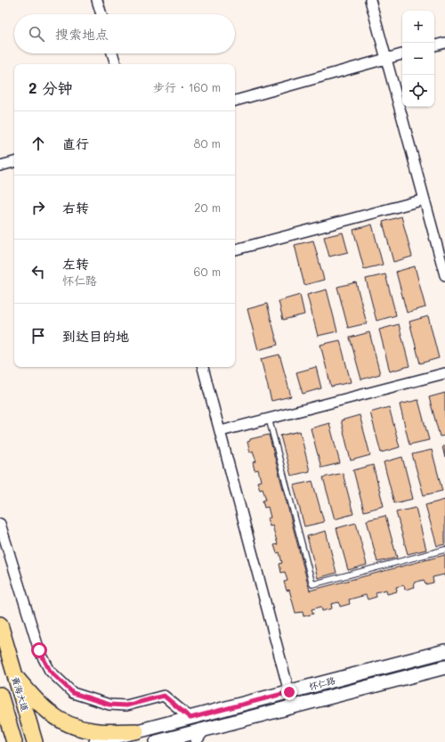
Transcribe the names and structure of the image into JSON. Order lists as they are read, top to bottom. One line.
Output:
{"streets":{"main road":["怀仁路","黄海大道"]},"page":{"map_buttons":["+","−"],"search":"搜索地点","heading":["2 分钟","步行 · 160 m"],"list":[["直行","80 m"],["右转","20 m"],["左转","怀仁路","60 m"],"到达目的地"]}}
